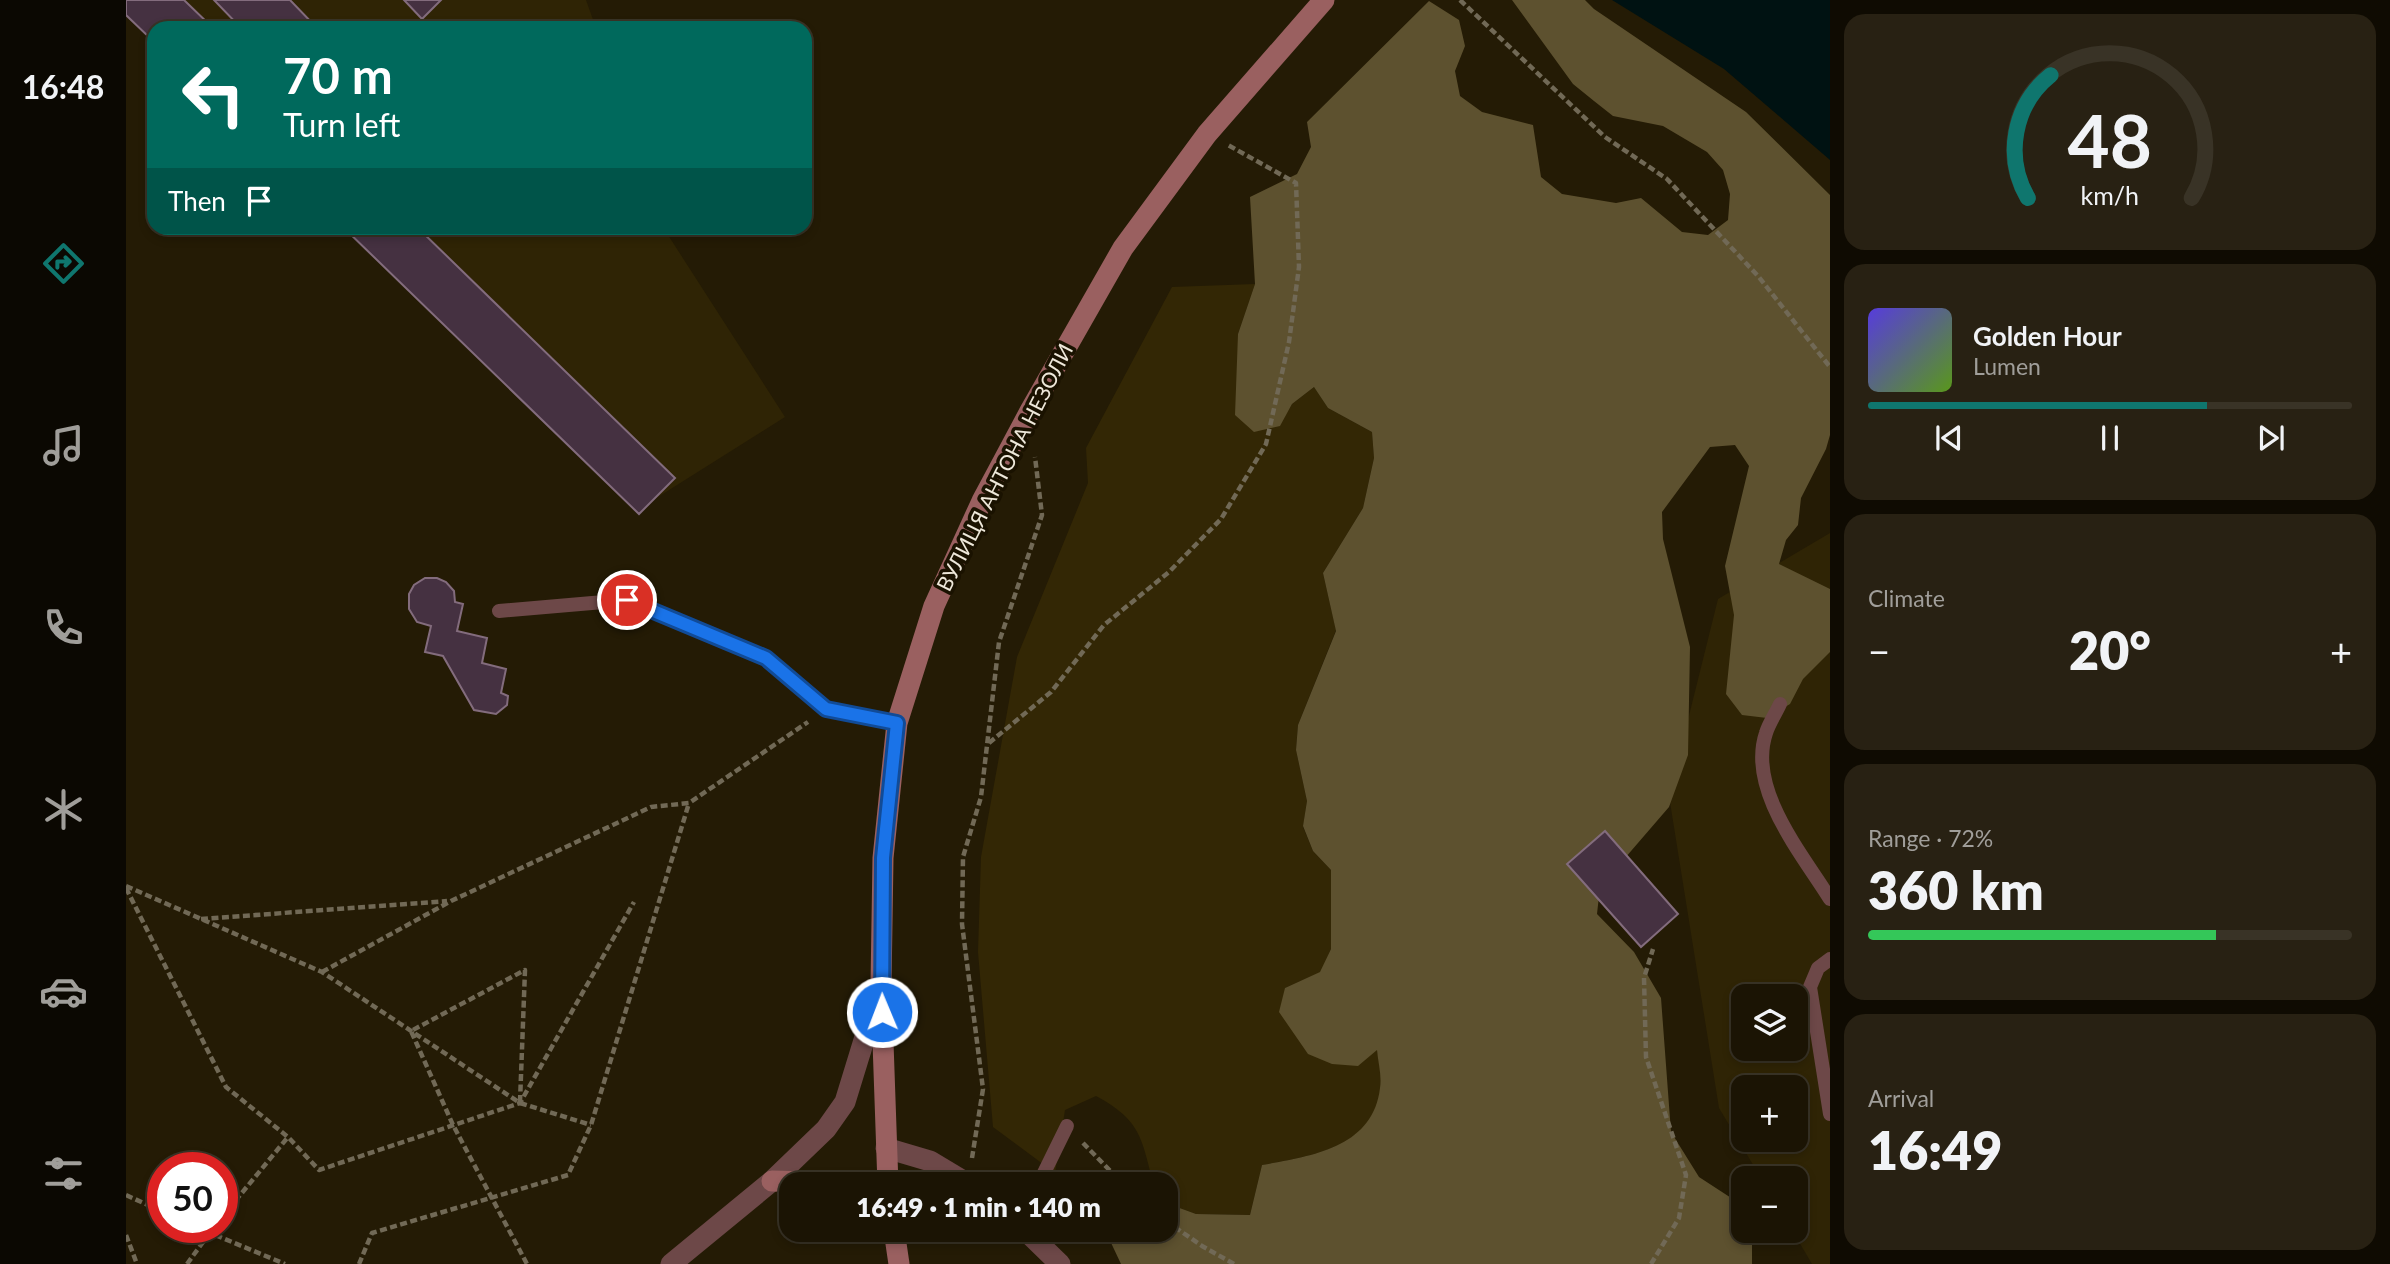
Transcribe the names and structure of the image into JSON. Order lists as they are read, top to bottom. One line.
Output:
{"streets":{"main road":["ВУЛИЦЯ АНТОНА НЕЗОЛИ"]},"page":{"tabs":"16:48","turn":["70 m","Turn left"],"then":"Then","song":["Golden Hour","Lumen"],"tile":["Climate",["Range · 72%","360 km"],["Arrival","16:49"]],"heat":["−","20°","+"],"map_buttons":["+","−"],"limit":"50","trip":"16:49 · 1 min · 140 m","gauge":["48","km/h"]}}
